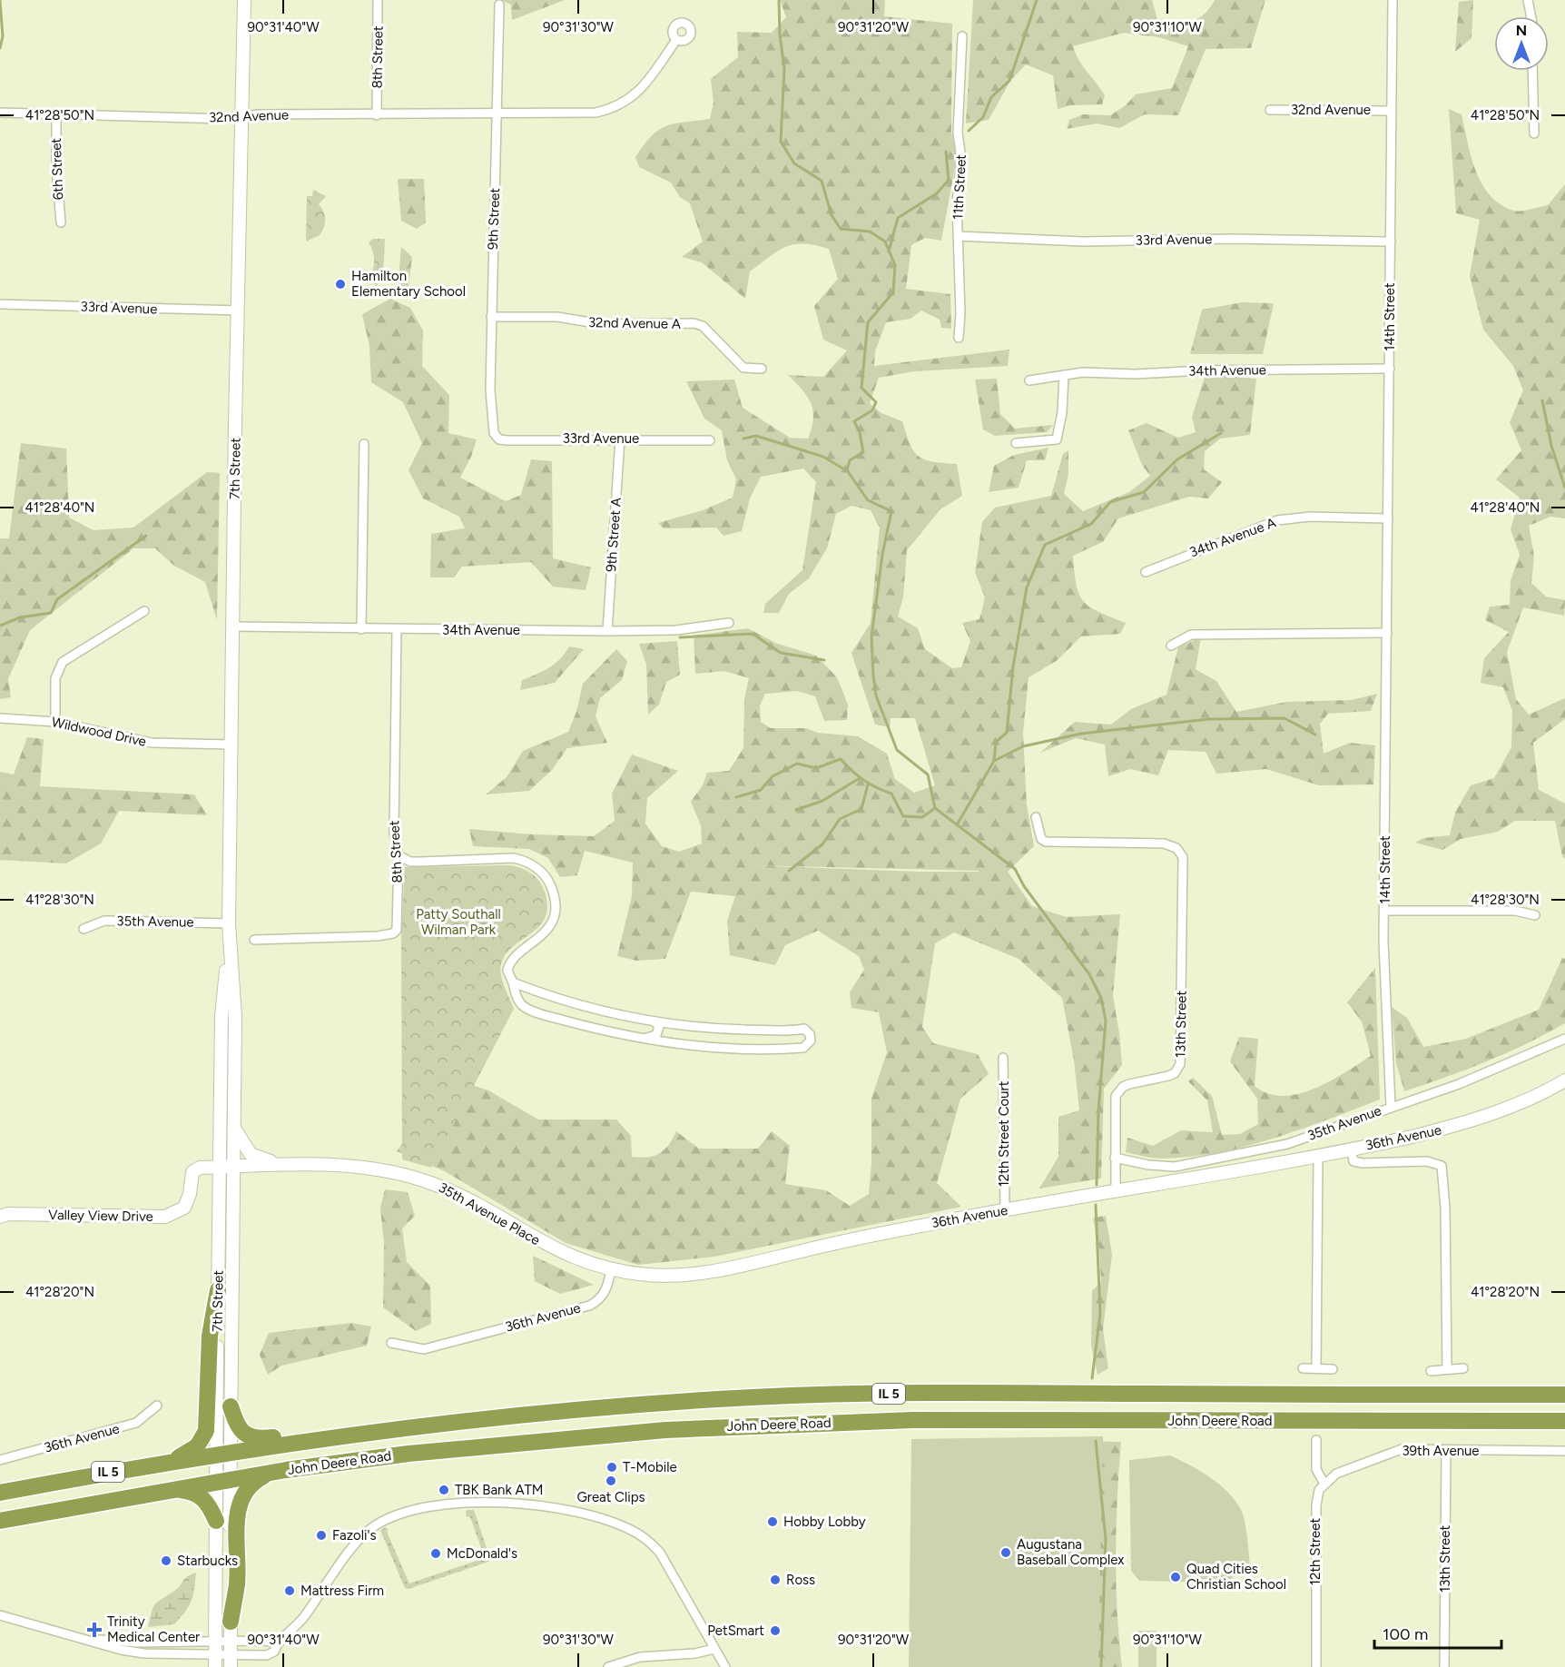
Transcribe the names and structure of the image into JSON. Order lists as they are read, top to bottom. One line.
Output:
{"streets":{"highway":["IL 5","John Deere Road"],"street":["8th Street","32nd Avenue","6th Street","11th Street","9th Street","33rd Avenue","14th Street","32nd Avenue A","34th Avenue","7th Street","9th Street A","34th Avenue A","Wildwood Drive","35th Avenue","13th Street","12th Street Court","36th Avenue","35th Avenue Place","Valley View Drive","39th Avenue","12th Street"]},"crossings":[["8th Street","32nd Avenue"],["8th Street","34th Avenue"],["32nd Avenue","6th Street"],["32nd Avenue","9th Street"],["32nd Avenue","14th Street"],["32nd Avenue","7th Street"],["11th Street","33rd Avenue"],["9th Street","33rd Avenue"],["9th Street","32nd Avenue A"],["33rd Avenue","14th Street"],["33rd Avenue","7th Street"],["33rd Avenue","9th Street A"],["14th Street","34th Avenue"],["14th Street","34th Avenue A"],["14th Street","35th Avenue"],["34th Avenue","7th Street"],["34th Avenue","9th Street A"],["7th Street","Wildwood Drive"],["7th Street","35th Avenue"],["7th Street","35th Avenue Place"],["7th Street","Valley View Drive"],["7th Street","John Deere Road"],["35th Avenue","13th Street"],["13th Street","36th Avenue"],["13th Street","39th Avenue"],["12th Street Court","36th Avenue"],["36th Avenue","35th Avenue Place"],["35th Avenue Place","Valley View Drive"],["39th Avenue","12th Street"]],"parks":["Patty Southall Wilman Park"],"places":{"other":["Hamilton Elementary School","T-Mobile","Great Clips","TBK Bank ATM","Hobby Lobby","Fazoli's","Augustana Baseball Complex","McDonald's","Starbucks","Quad Cities Christian School","Ross","Mattress Firm","PetSmart"],"health":["Trinity Medical Center"]},"scale_bar":"100 m","north":"top","coordinates":["90°31'40\"W","90°31'30\"W","90°31'20\"W","90°31'10\"W","41°28'50\"N","41°28'40\"N","41°28'30\"N","41°28'20\"N"]}
